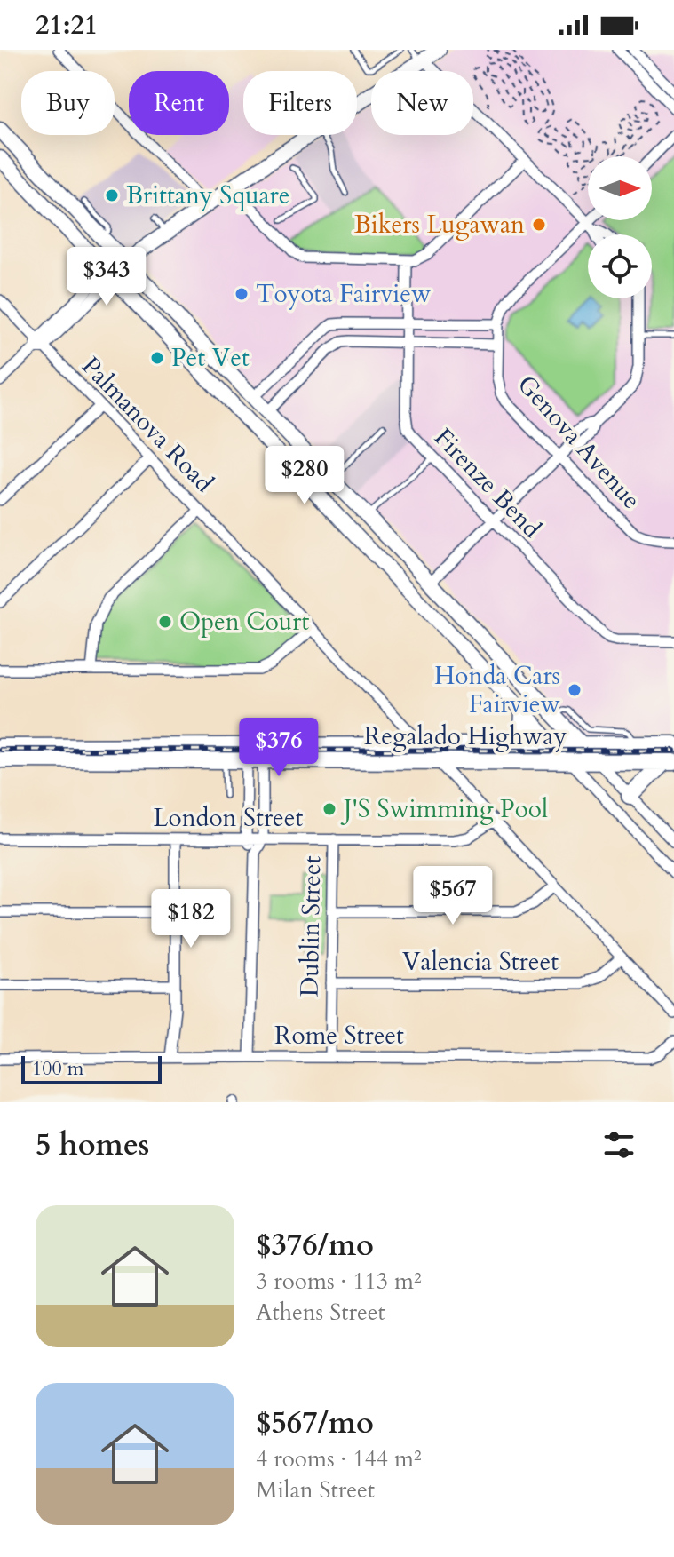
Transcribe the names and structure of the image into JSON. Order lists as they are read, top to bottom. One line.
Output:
{"streets":{"main road":["Regalado Highway"],"street":["Palmanova Road","Genova Avenue","Firenze Bend","London Street","Dublin Street","Valencia Street","Rome Street"]},"crossings":[["Palmanova Road","Regalado Highway"],["Palmanova Road","London Street"],["Palmanova Road","Valencia Street"],["London Street","Dublin Street"],["Dublin Street","Valencia Street"],["Dublin Street","Rome Street"]],"places":["Brittany Square","Bikers Lugawan","Toyota Fairview","Pet Vet","Open Court","Honda Cars Fairview","J'S Swimming Pool"],"scale_bar":"100 m","north":"right","page":{"status":"21:21","chip":["Buy","Rent","Filters","New"],"price":["$343","$280","$376","$567","$182"],"scale":"100 m","heading":"5 homes","list":[{"name":"$376/mo","note":"3 rooms · 113 m² · Athens Street"},{"name":"$567/mo","note":"4 rooms · 144 m² · Milan Street"}]}}
